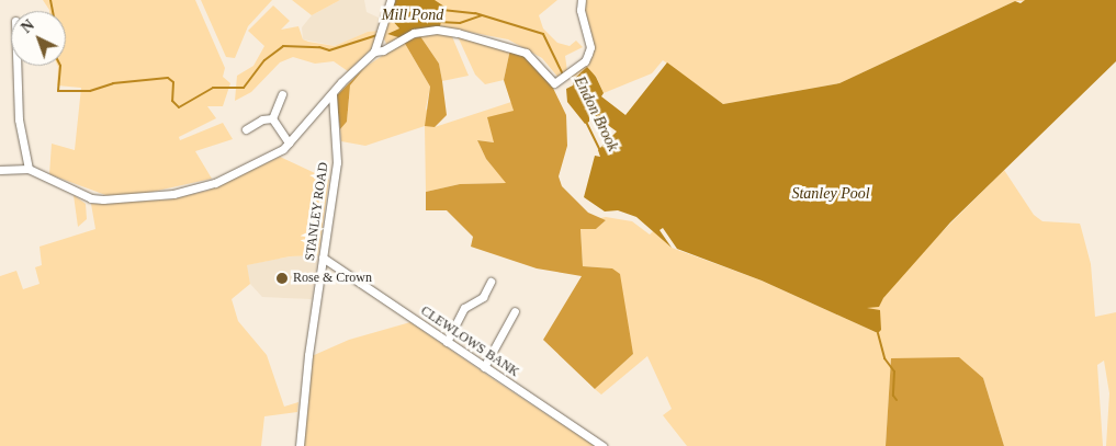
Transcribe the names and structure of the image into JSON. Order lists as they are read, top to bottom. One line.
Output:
{"streets":{"street":["STANLEY ROAD","CLEWLOWS BANK"]},"crossings":[["STANLEY ROAD","CLEWLOWS BANK"]],"water":["Mill Pond","Endon Brook","Stanley Pool"],"places":["Rose & Crown"],"north":"top left"}
